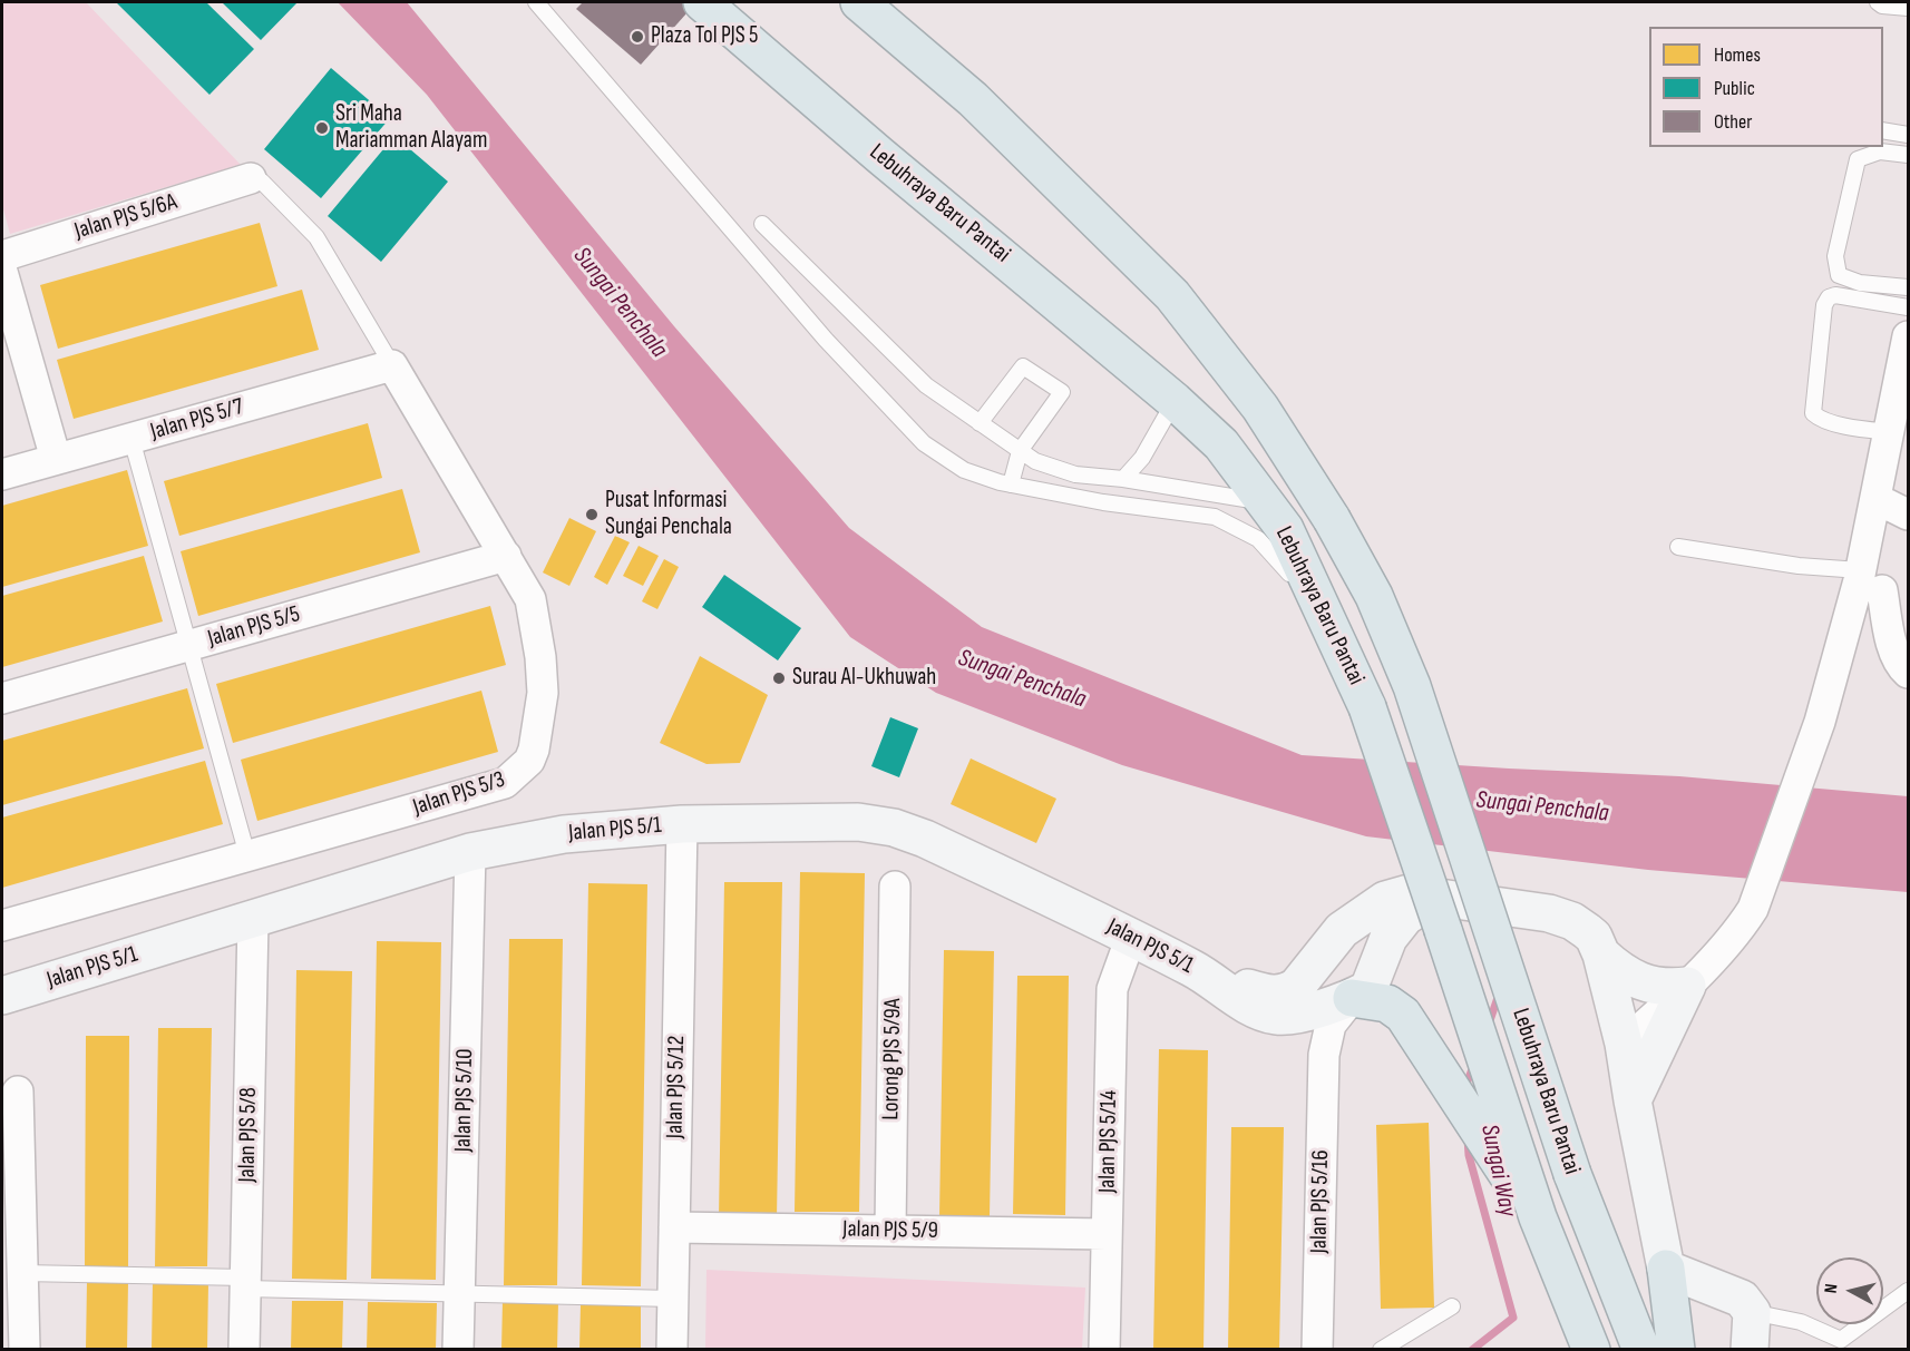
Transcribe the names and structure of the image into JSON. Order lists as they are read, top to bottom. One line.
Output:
{"streets":{"highway":["Lebuhraya Baru Pantai"],"street":["Jalan PJS 5/6A","Jalan PJS 5/7","Jalan PJS 5/5","Jalan PJS 5/3","Jalan PJS 5/1","Lorong PJS 5/9A","Jalan PJS 5/12","Jalan PJS 5/10","Jalan PJS 5/8","Jalan PJS 5/14","Jalan PJS 5/16","Jalan PJS 5/9"]},"crossings":[["Jalan PJS 5/7","Jalan PJS 5/3"],["Jalan PJS 5/5","Jalan PJS 5/3"],["Jalan PJS 5/1","Jalan PJS 5/12"],["Jalan PJS 5/1","Jalan PJS 5/10"],["Jalan PJS 5/1","Jalan PJS 5/8"],["Jalan PJS 5/1","Jalan PJS 5/14"],["Lorong PJS 5/9A","Jalan PJS 5/9"],["Jalan PJS 5/12","Jalan PJS 5/9"],["Jalan PJS 5/14","Jalan PJS 5/9"]],"water":["Sungai Penchala","Sungai Way"],"places":["Plaza Tol PJS 5","Sri Maha Mariamman Alayam","Pusat Informasi Sungai Penchala","Surau Al-Ukhuwah"],"legend":["Homes","Public","Other"],"north":"left"}
